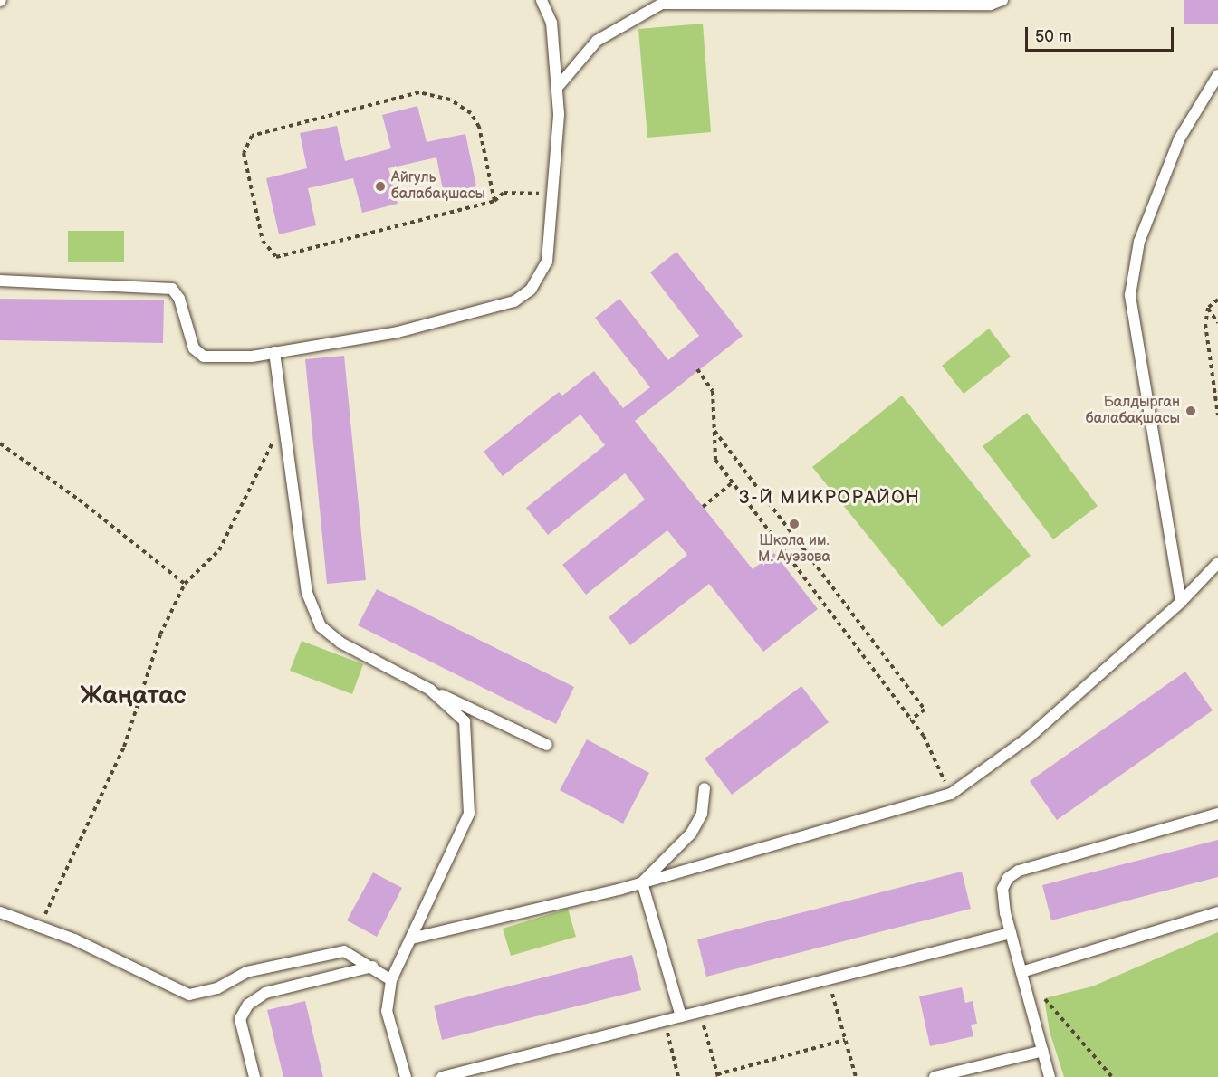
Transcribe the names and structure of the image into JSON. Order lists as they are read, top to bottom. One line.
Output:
{"districts":["3-Й МИКРОРАЙОН","Жаңатас"],"places":["Айгуль балабақшасы","Балдырган балабақшасы","Школа им. М. Ауэзова"],"scale_bar":"50 m"}
